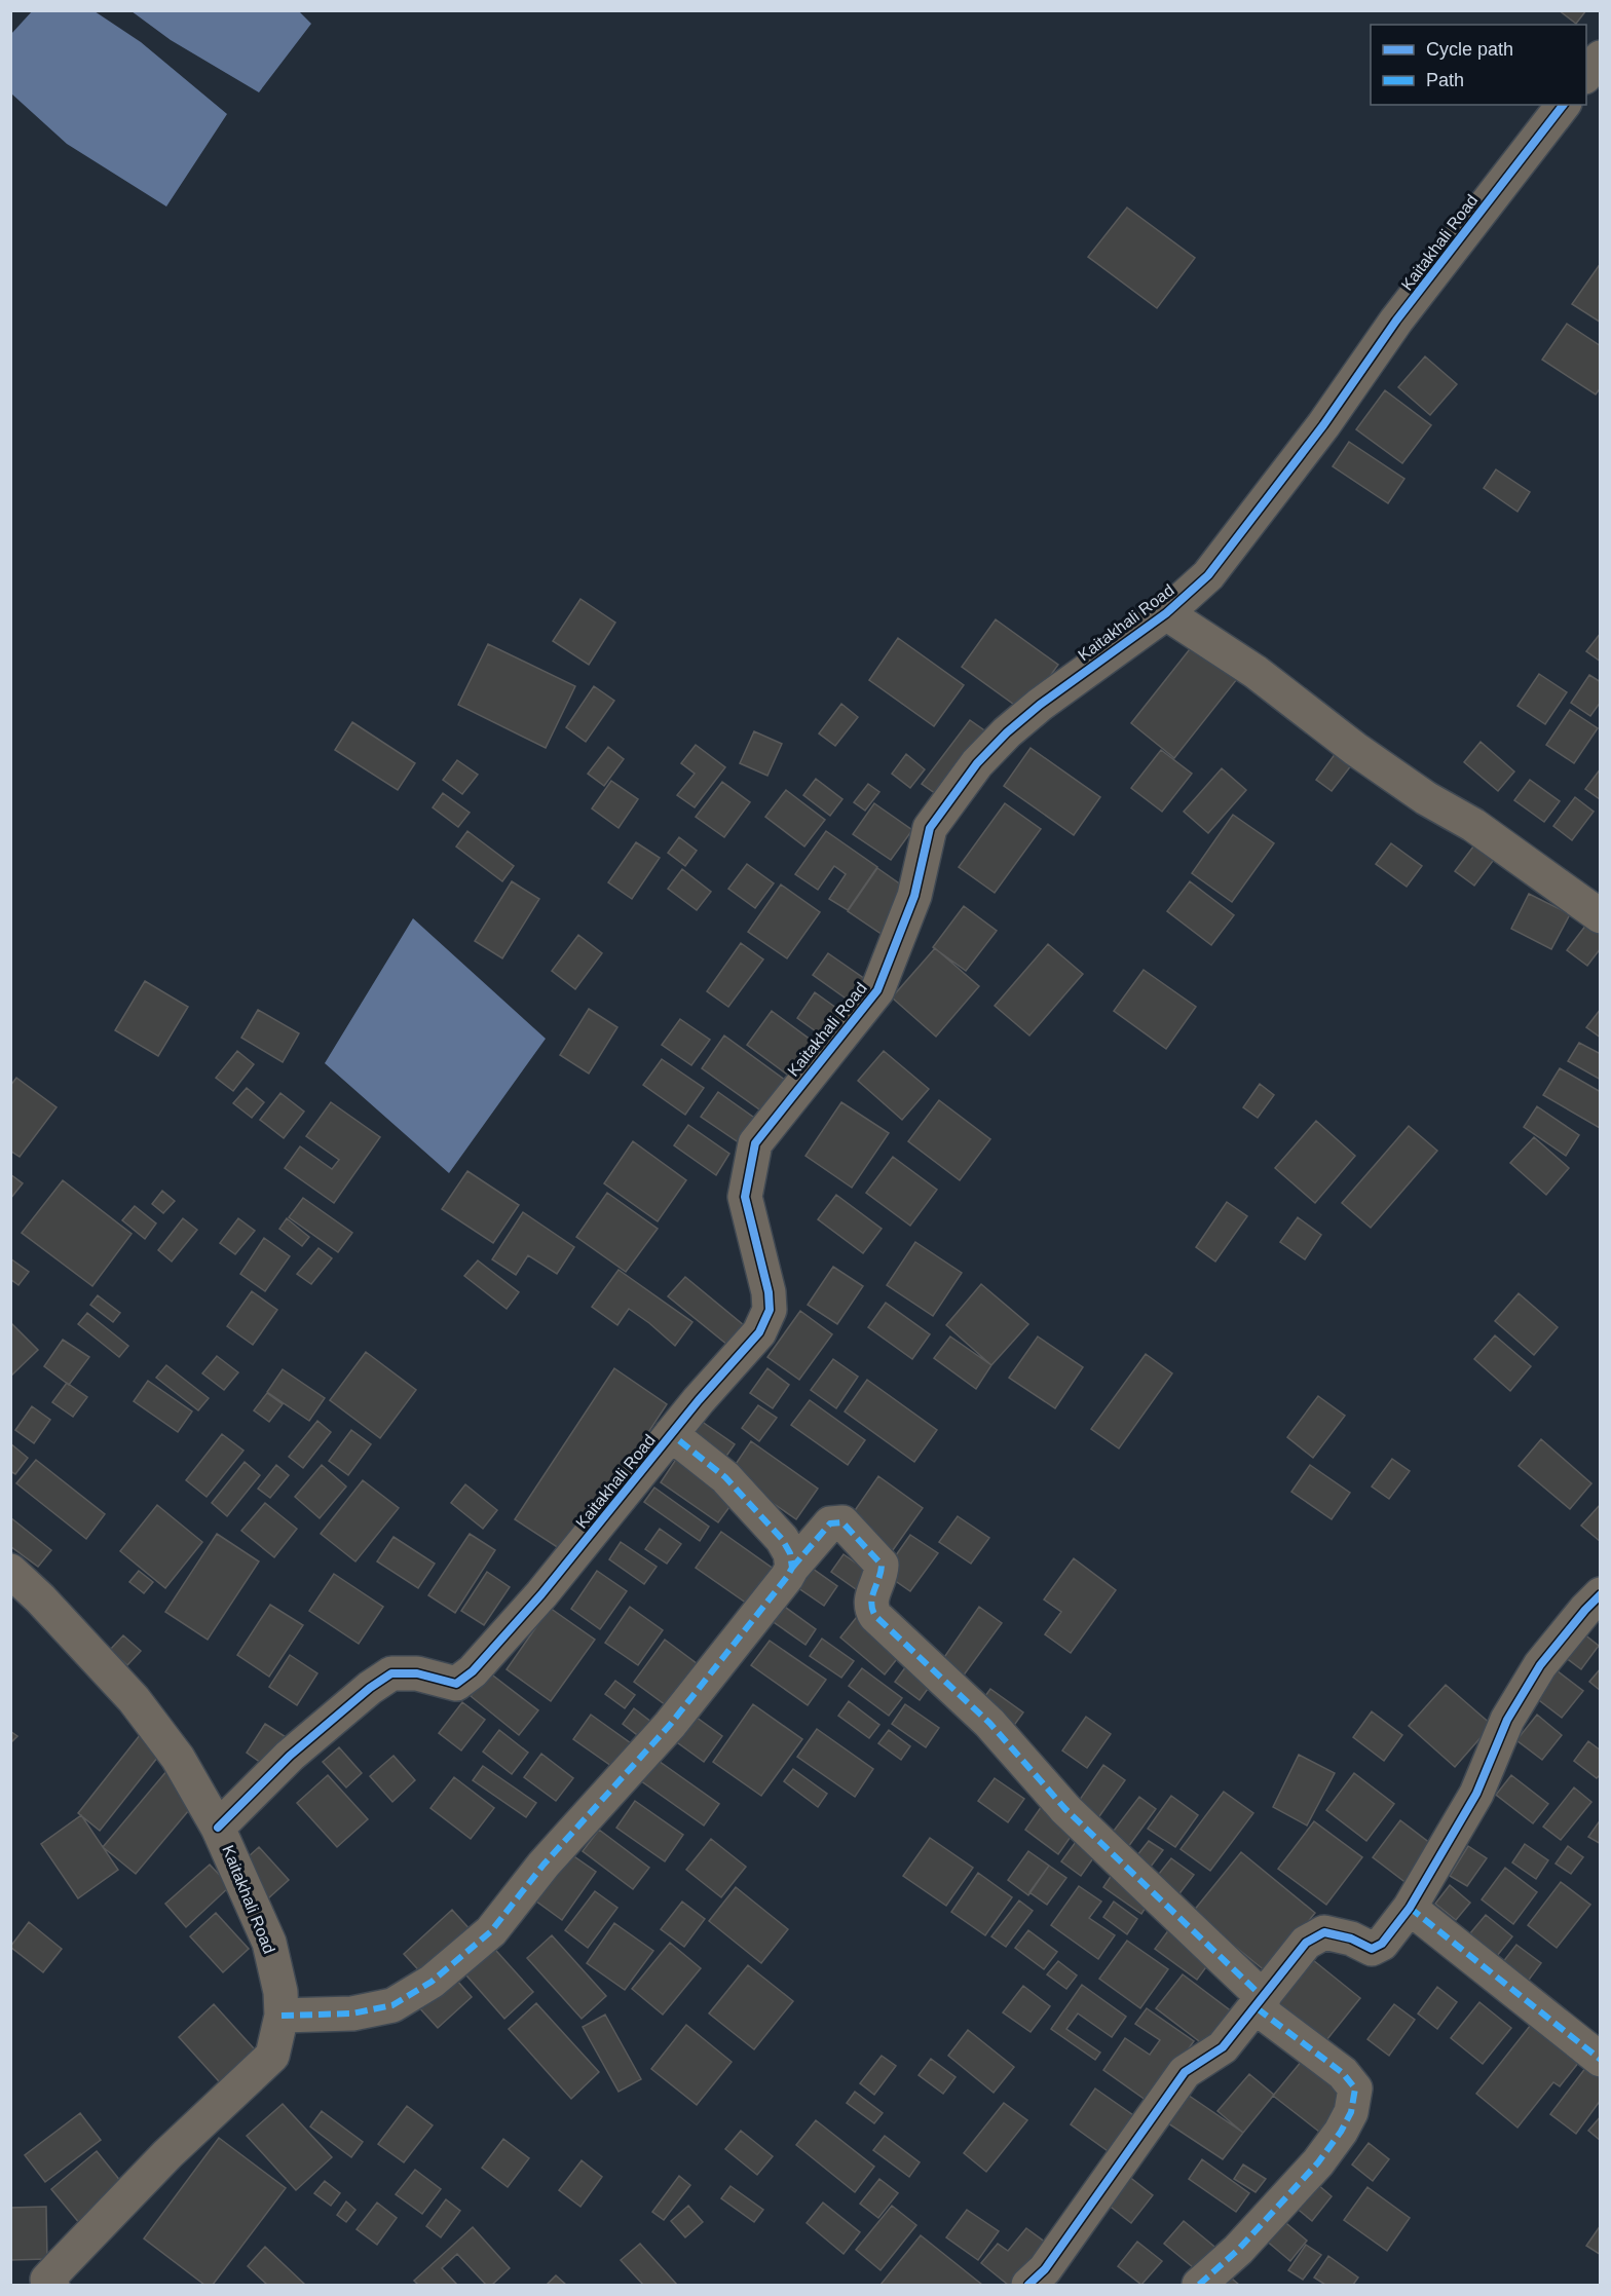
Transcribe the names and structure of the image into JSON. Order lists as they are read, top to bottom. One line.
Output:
{"streets":{"street":["Kaitakhali Road"]},"legend":["Cycle path","Path"]}
